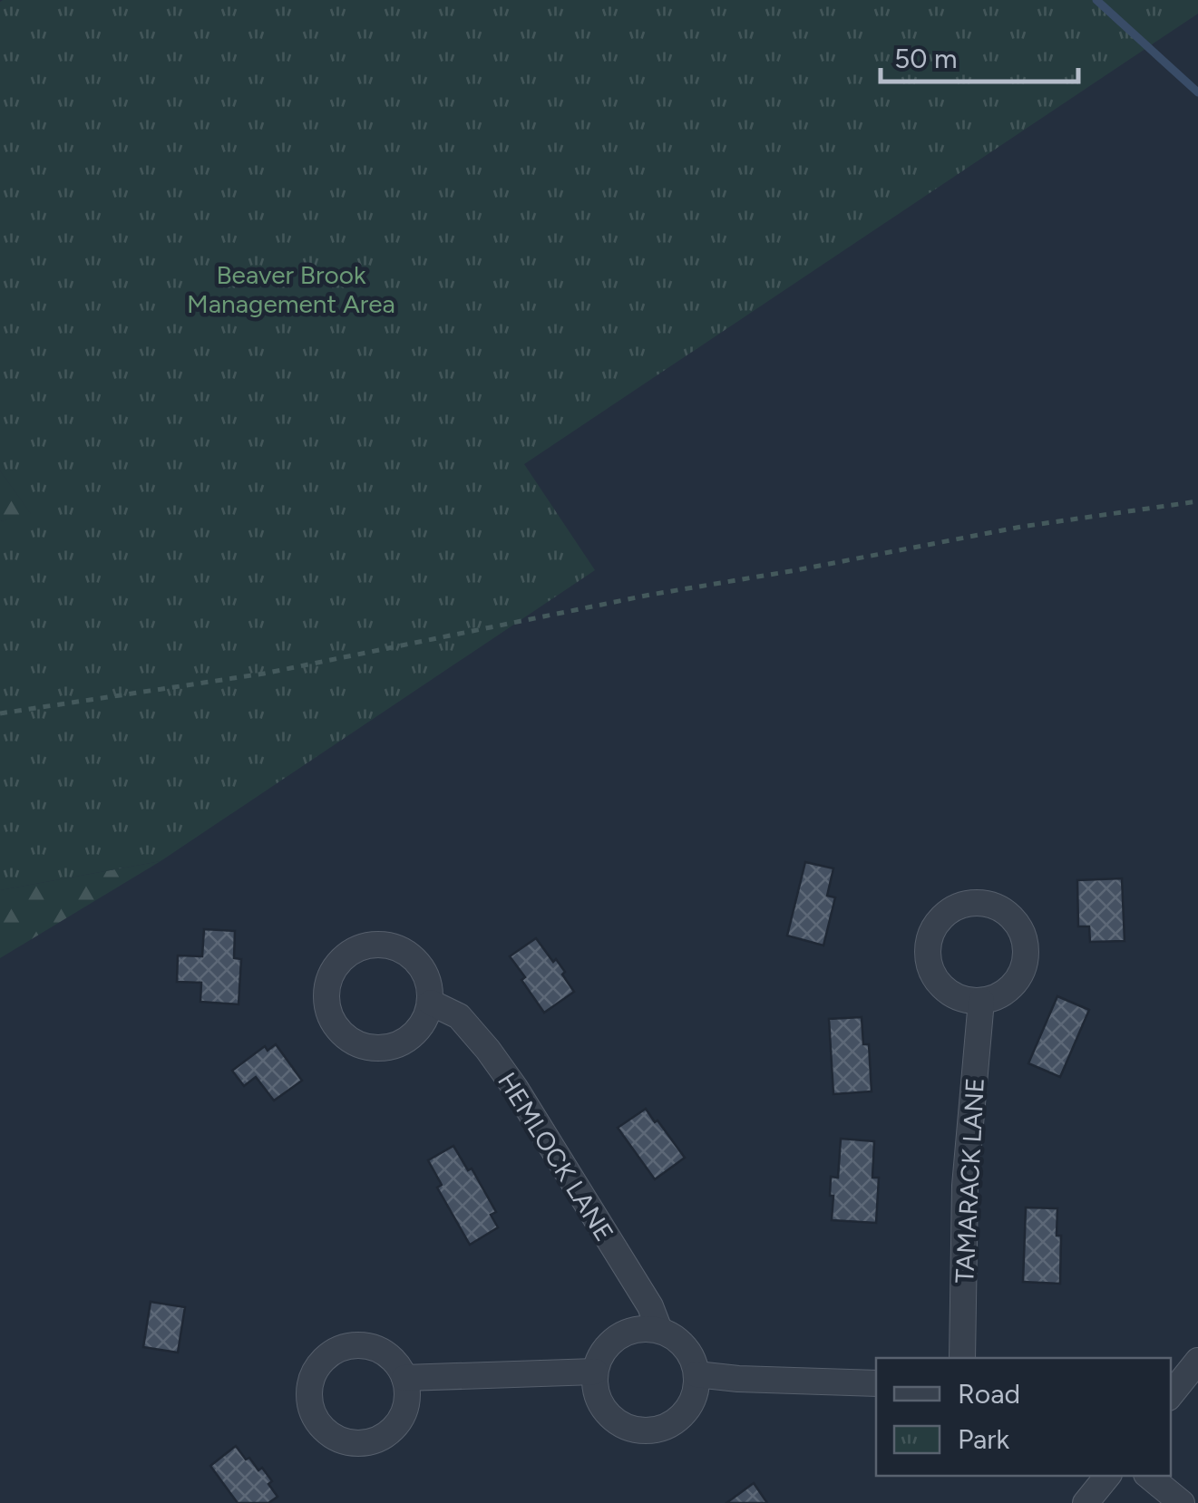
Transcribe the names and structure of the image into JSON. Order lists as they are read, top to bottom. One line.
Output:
{"streets":{"street":["HEMLOCK LANE","TAMARACK LANE"]},"parks":["Beaver Brook Management Area"],"legend":["Road","Park"],"scale_bar":"50 m"}
